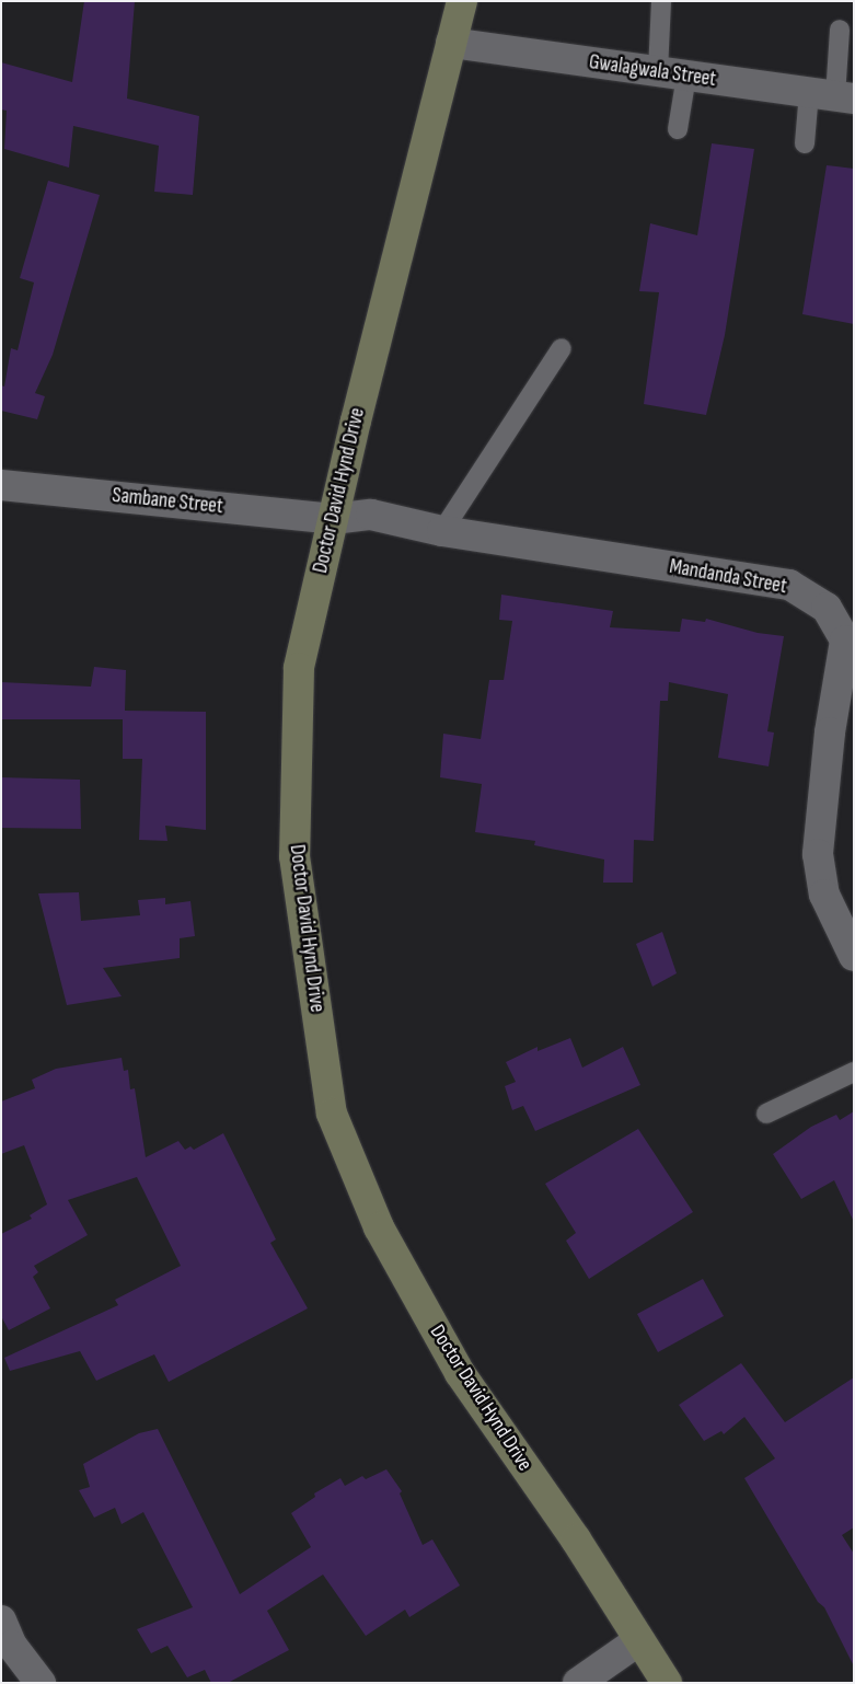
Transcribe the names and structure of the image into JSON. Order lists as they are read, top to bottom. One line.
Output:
{"streets":{"main road":["Doctor David Hynd Drive"],"street":["Gwalagwala Street","Sambane Street","Mandanda Street"]},"crossings":[["Gwalagwala Street","Doctor David Hynd Drive"],["Doctor David Hynd Drive","Sambane Street"],["Doctor David Hynd Drive","Mandanda Street"],["Sambane Street","Mandanda Street"]]}
